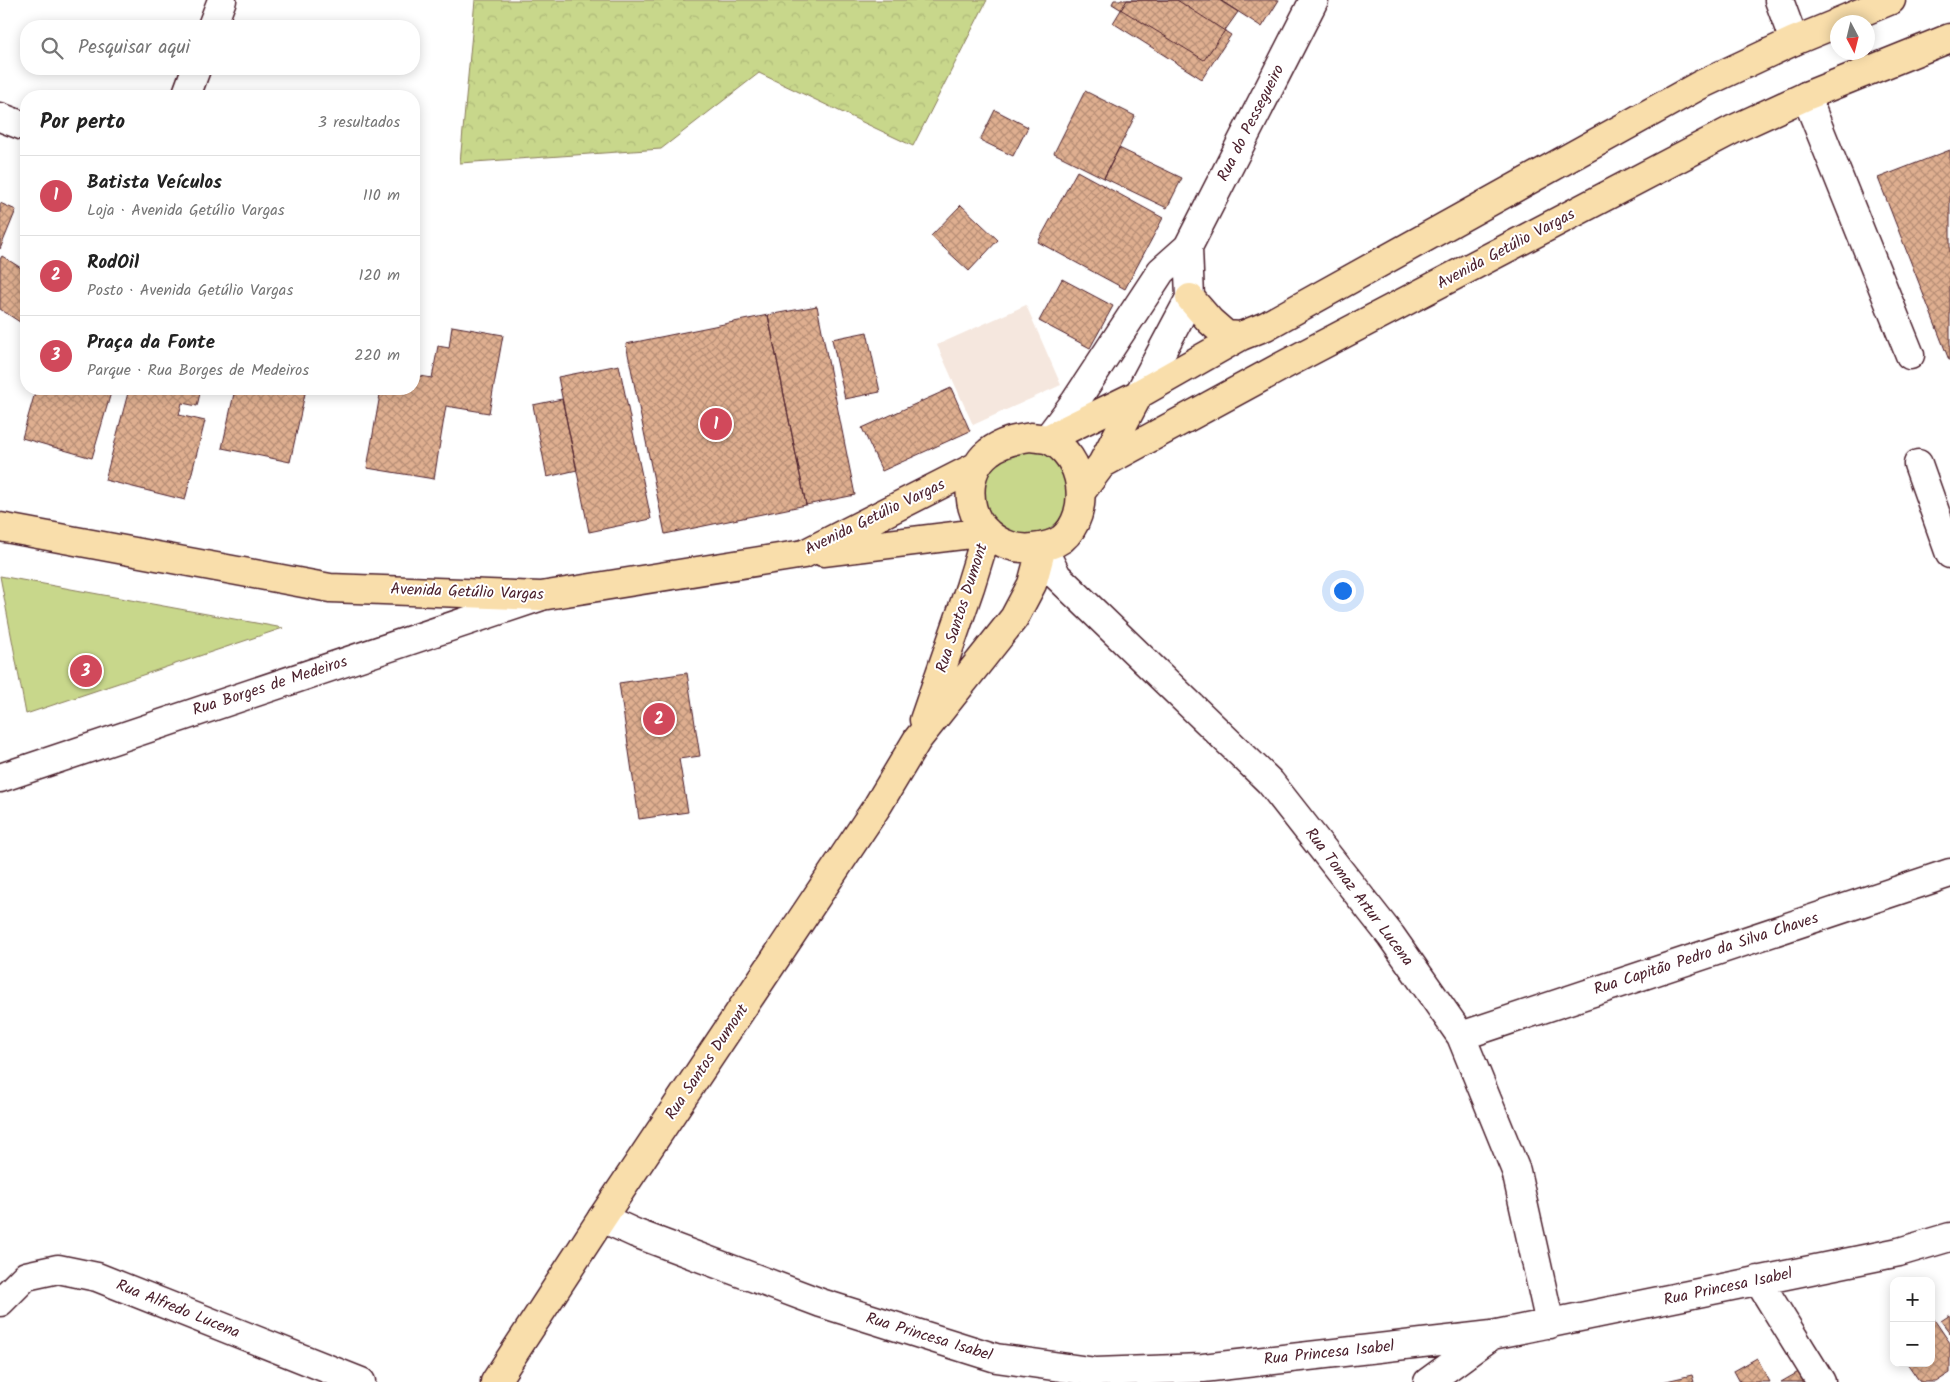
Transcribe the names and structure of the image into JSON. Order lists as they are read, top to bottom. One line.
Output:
{"streets":{"main road":["Avenida Getúlio Vargas","Rua Santos Dumont"],"street":["Rua do Pessegueiro","Rua Borges de Medeiros","Rua Tomaz Artur Lucena","Rua Capitão Pedro da Silva Chaves","Rua Princesa Isabel","Rua Alfredo Lucena"]},"crossings":[["Rua do Pessegueiro","Avenida Getúlio Vargas"],["Rua do Pessegueiro","Rua Santos Dumont"],["Rua do Pessegueiro","Rua Tomaz Artur Lucena"],["Avenida Getúlio Vargas","Rua Santos Dumont"],["Avenida Getúlio Vargas","Rua Borges de Medeiros"],["Avenida Getúlio Vargas","Rua Tomaz Artur Lucena"],["Rua Santos Dumont","Rua Tomaz Artur Lucena"],["Rua Santos Dumont","Rua Princesa Isabel"],["Rua Tomaz Artur Lucena","Rua Capitão Pedro da Silva Chaves"],["Rua Tomaz Artur Lucena","Rua Princesa Isabel"]],"north":"bottom","page":{"search":"Pesquisar aqui","heading":["Por perto","3 resultados"],"list":[{"mark":"1","name":"Batista Veículos","note":"Loja · Avenida Getúlio Vargas","value":"110 m"},{"mark":"2","name":"RodOil","note":"Posto · Avenida Getúlio Vargas","value":"120 m"},{"mark":"3","name":"Praça da Fonte","note":"Parque · Rua Borges de Medeiros","value":"220 m"}],"pins":["1","3","2"],"map_buttons":["+","−"]}}
